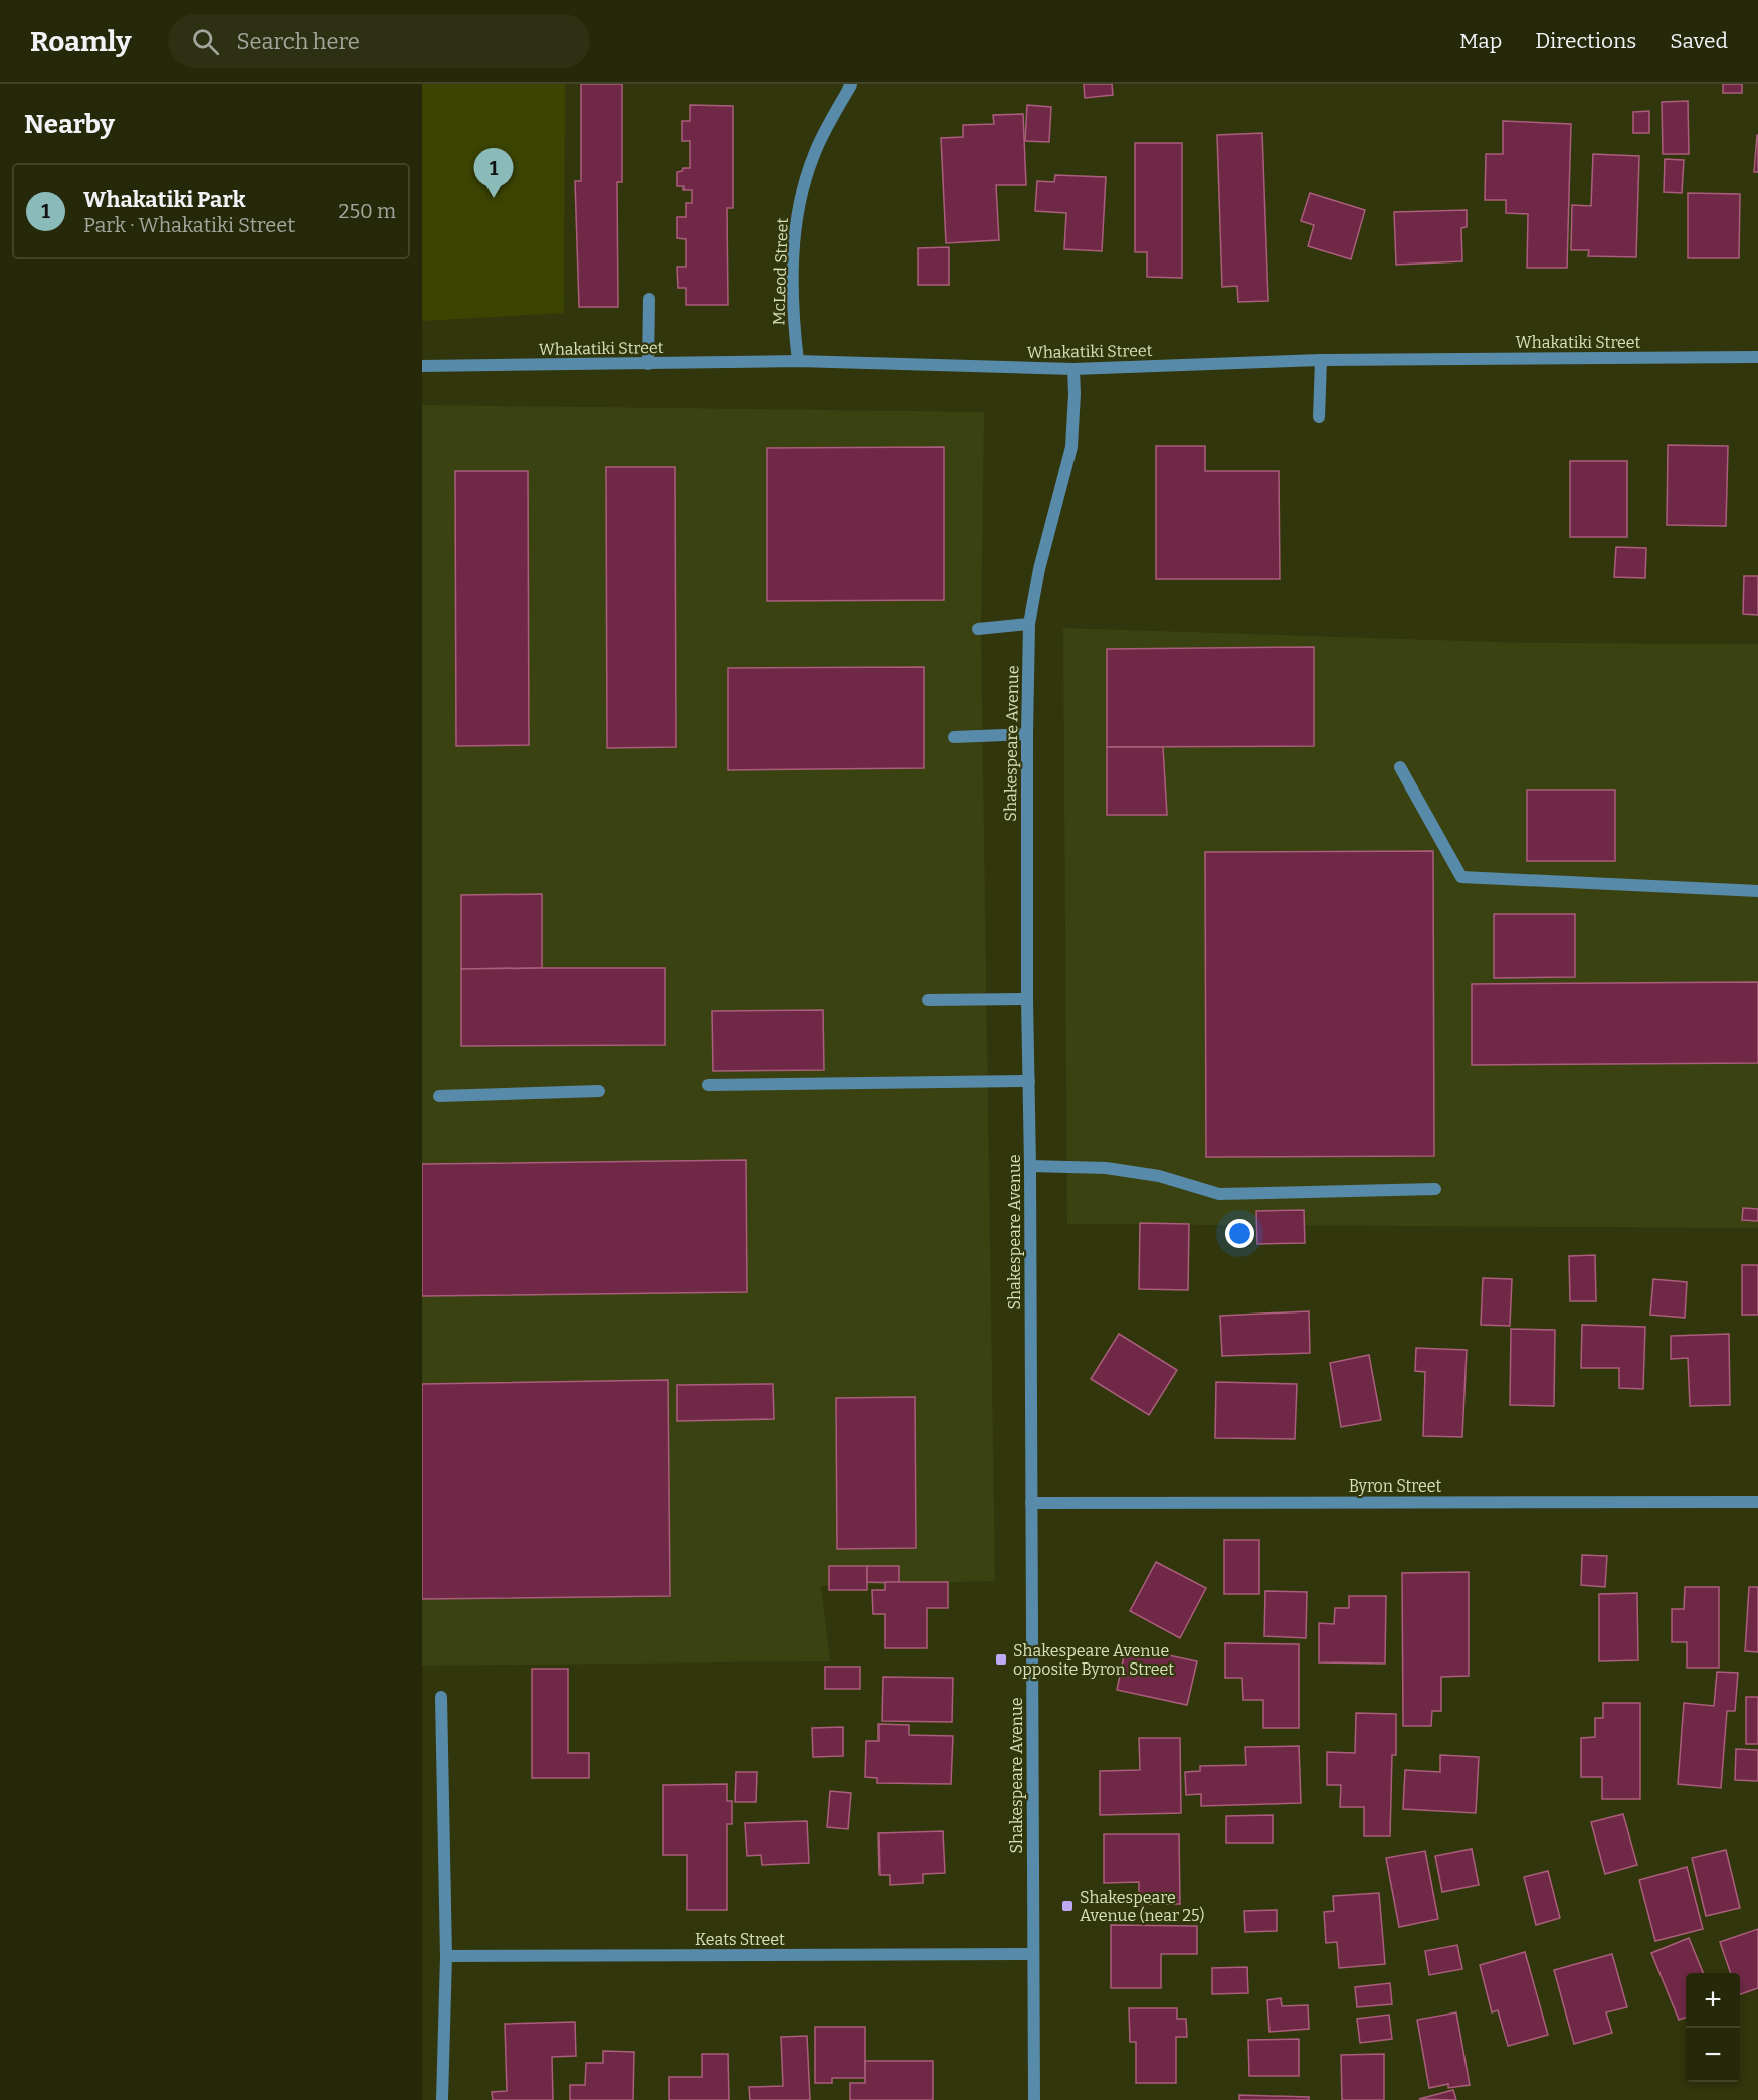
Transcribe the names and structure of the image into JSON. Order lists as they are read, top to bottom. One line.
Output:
{"streets":{"street":["McLeod Street","Whakatiki Street","Shakespeare Avenue","Byron Street","Keats Street"]},"crossings":[["McLeod Street","Whakatiki Street"],["Whakatiki Street","Shakespeare Avenue"],["Shakespeare Avenue","Byron Street"],["Shakespeare Avenue","Keats Street"]],"places":{"transit":["Shakespeare Avenue opposite Byron Street","Shakespeare Avenue (near 25)"]},"page":{"header":"Roamly","search":"Search here","nav":["Map","Directions","Saved"],"heading":"Nearby","pins":"1","list":[{"mark":"1","name":"Whakatiki Park","note":"Park · Whakatiki Street","value":"250 m"}],"map_buttons":["+","−"]}}
